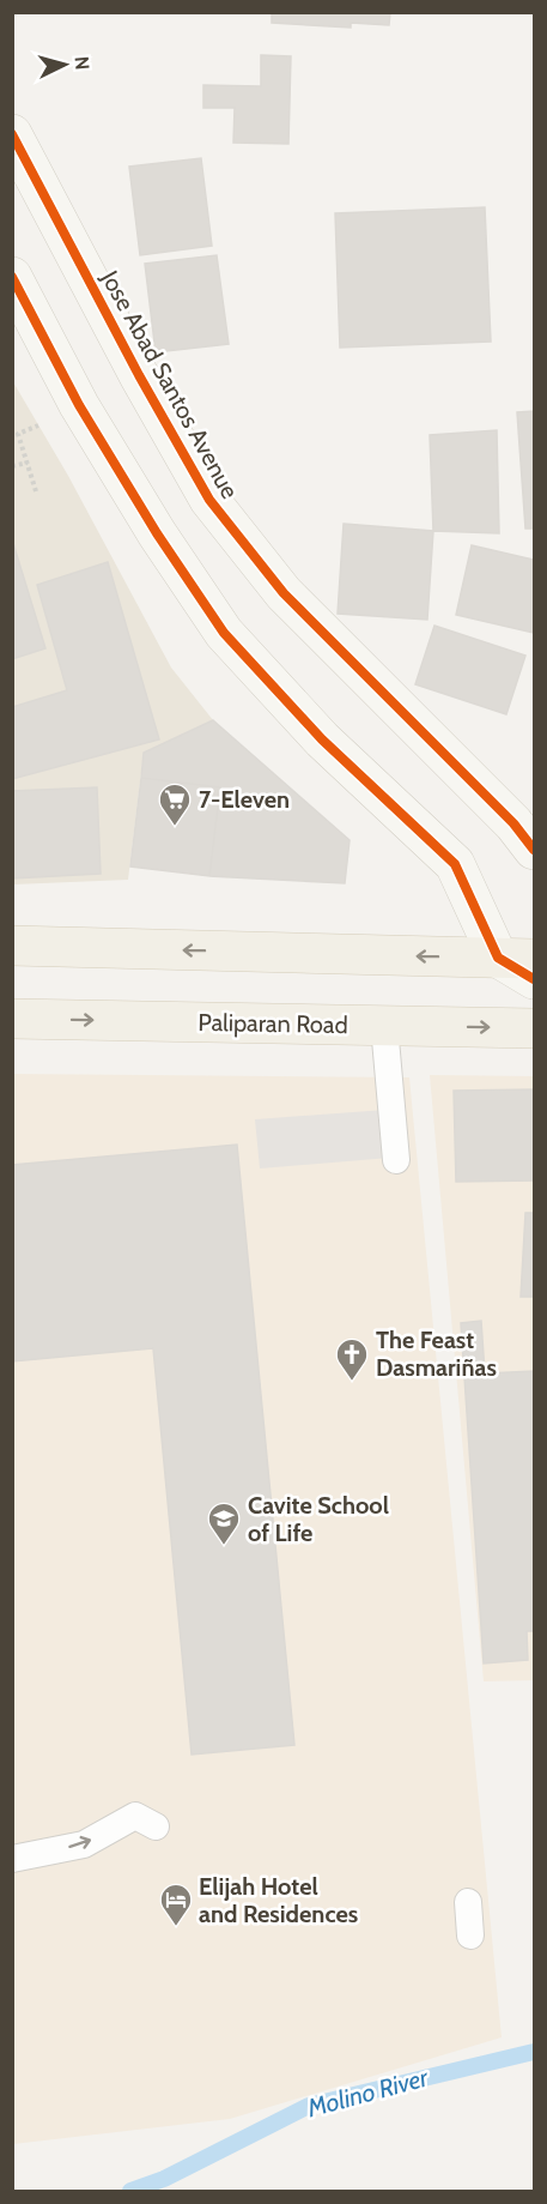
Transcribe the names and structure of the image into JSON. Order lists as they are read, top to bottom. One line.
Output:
{"streets":{"main road":["Jose Abad Santos Avenue","Paliparan Road"]},"water":["Molino River"],"places":{"supermarket":["7-Eleven"],"church":["The Feast Dasmariñas"],"school or university":["Cavite School of Life"],"hotel":["Elijah Hotel and Residences"]},"north":"right"}
